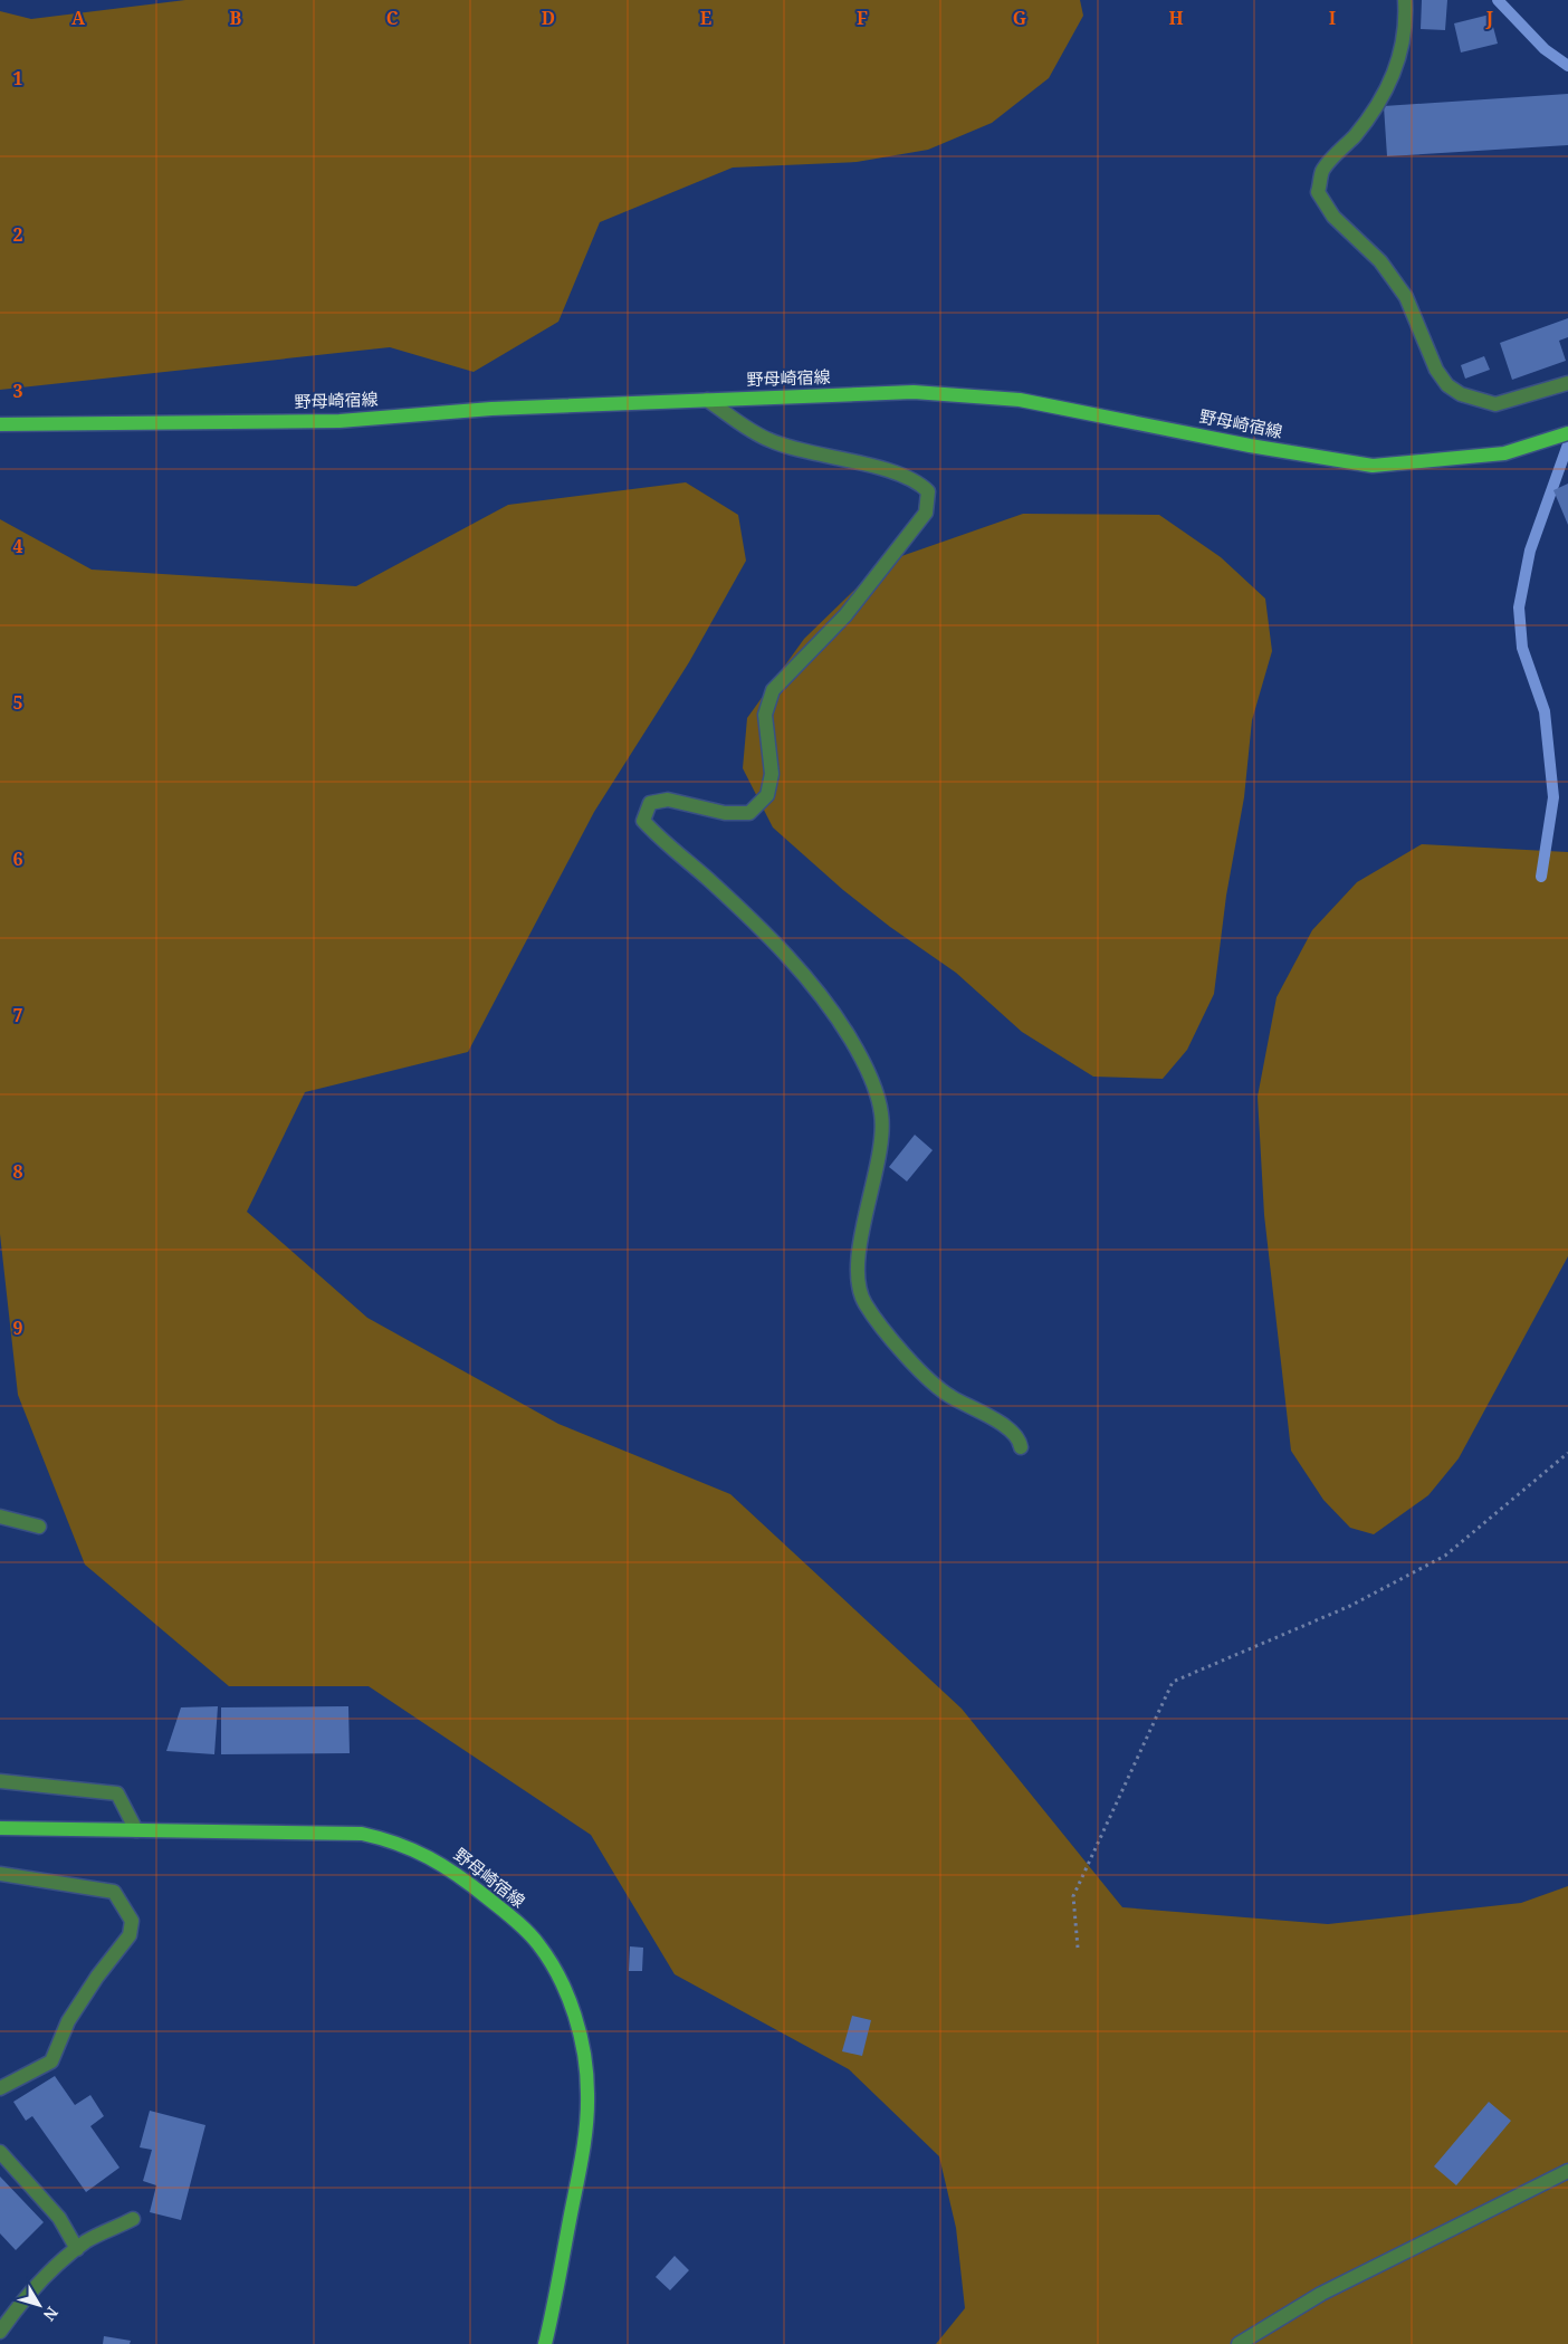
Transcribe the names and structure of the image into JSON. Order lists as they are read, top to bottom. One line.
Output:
{"streets":{"main road":["野母崎宿線"]},"north":"bottom right","grid":{"columns":["A","B","C","D","E","F","G","H","I","J"],"rows":["1","2","3","4","5","6","7","8","9"]}}
